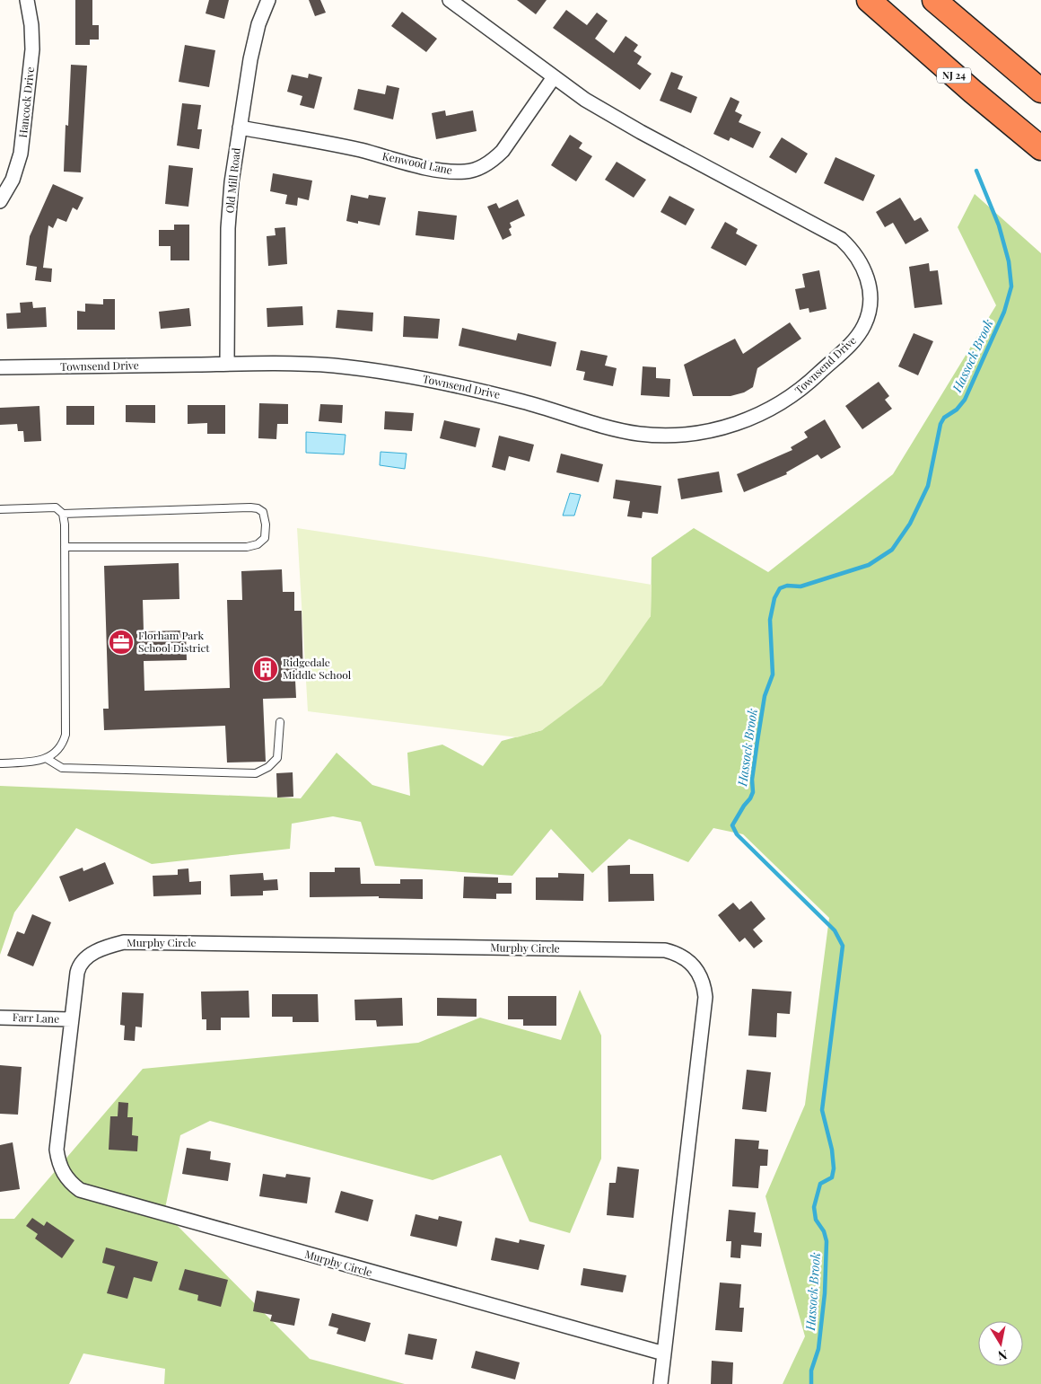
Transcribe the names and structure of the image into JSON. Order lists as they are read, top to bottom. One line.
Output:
{"streets":{"highway":["NJ 24"],"street":["Hancock Drive","Kenwood Lane","Old Mill Road","Townsend Drive","Murphy Circle","Farr Lane"]},"crossings":[["Kenwood Lane","Old Mill Road"],["Kenwood Lane","Townsend Drive"],["Old Mill Road","Townsend Drive"],["Murphy Circle","Farr Lane"]],"water":["Hassock Brook"],"places":{"office":["Florham Park School District"],"building":["Ridgedale Middle School"]},"north":"bottom"}
